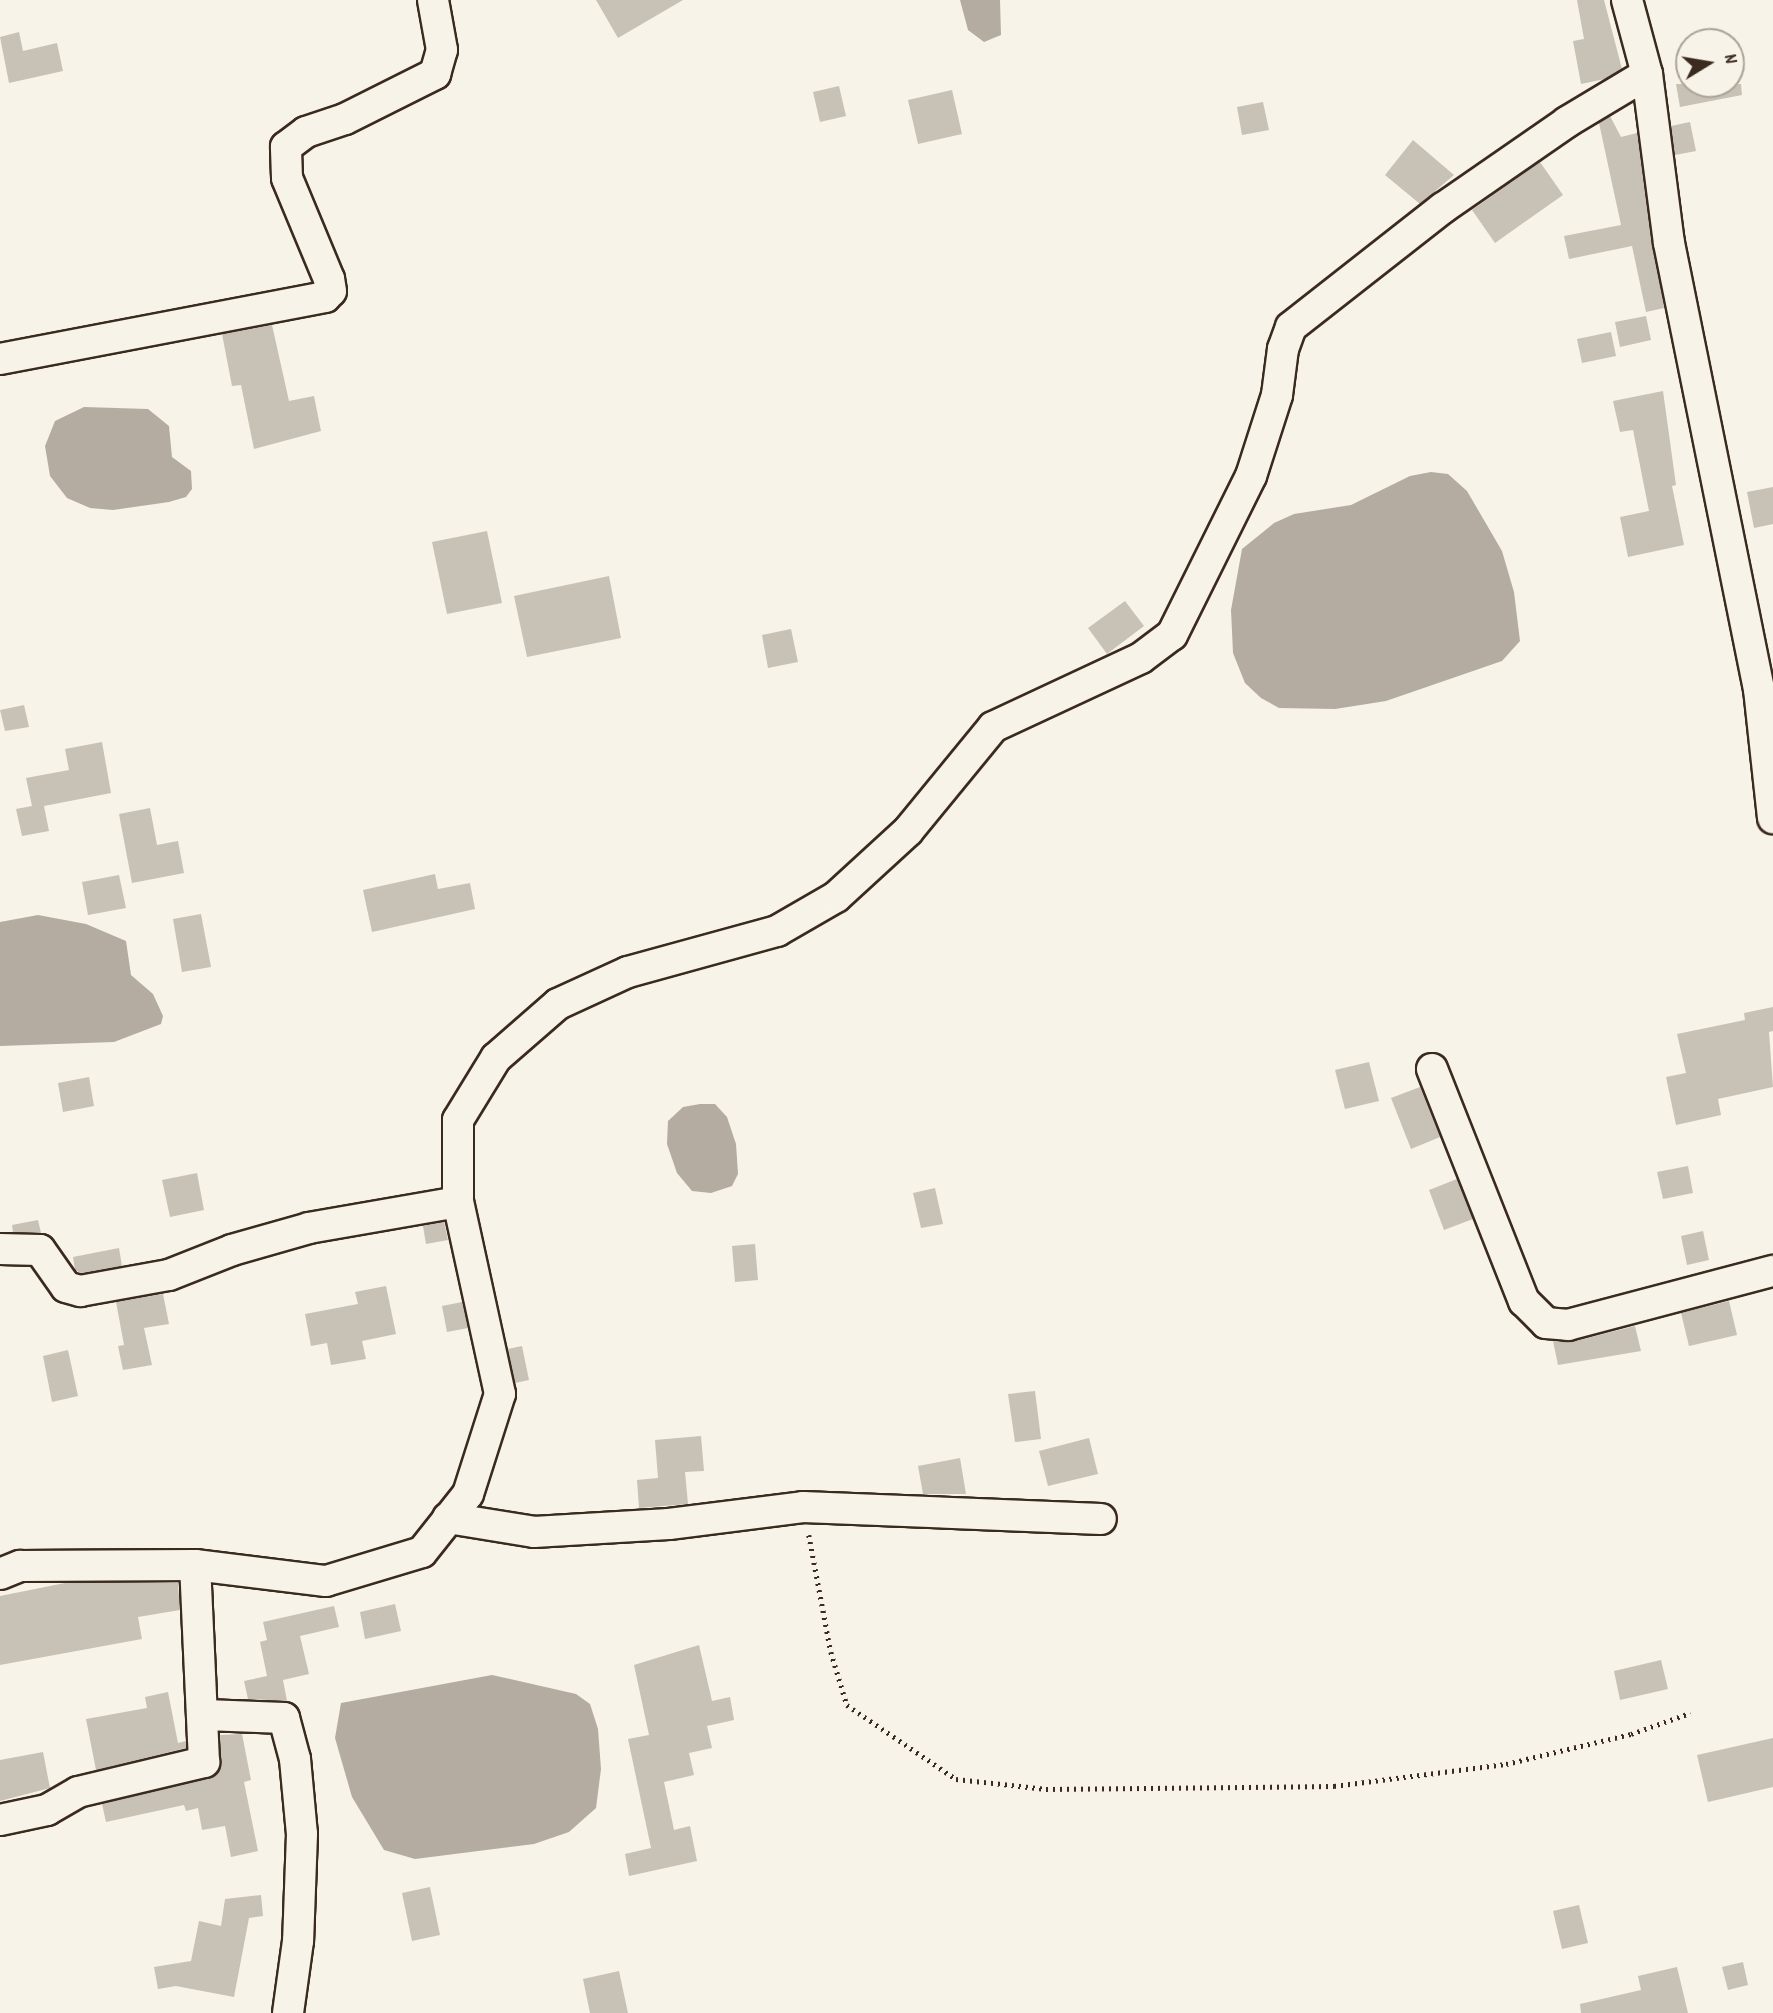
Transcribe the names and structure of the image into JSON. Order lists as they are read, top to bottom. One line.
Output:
{"north":"right"}
